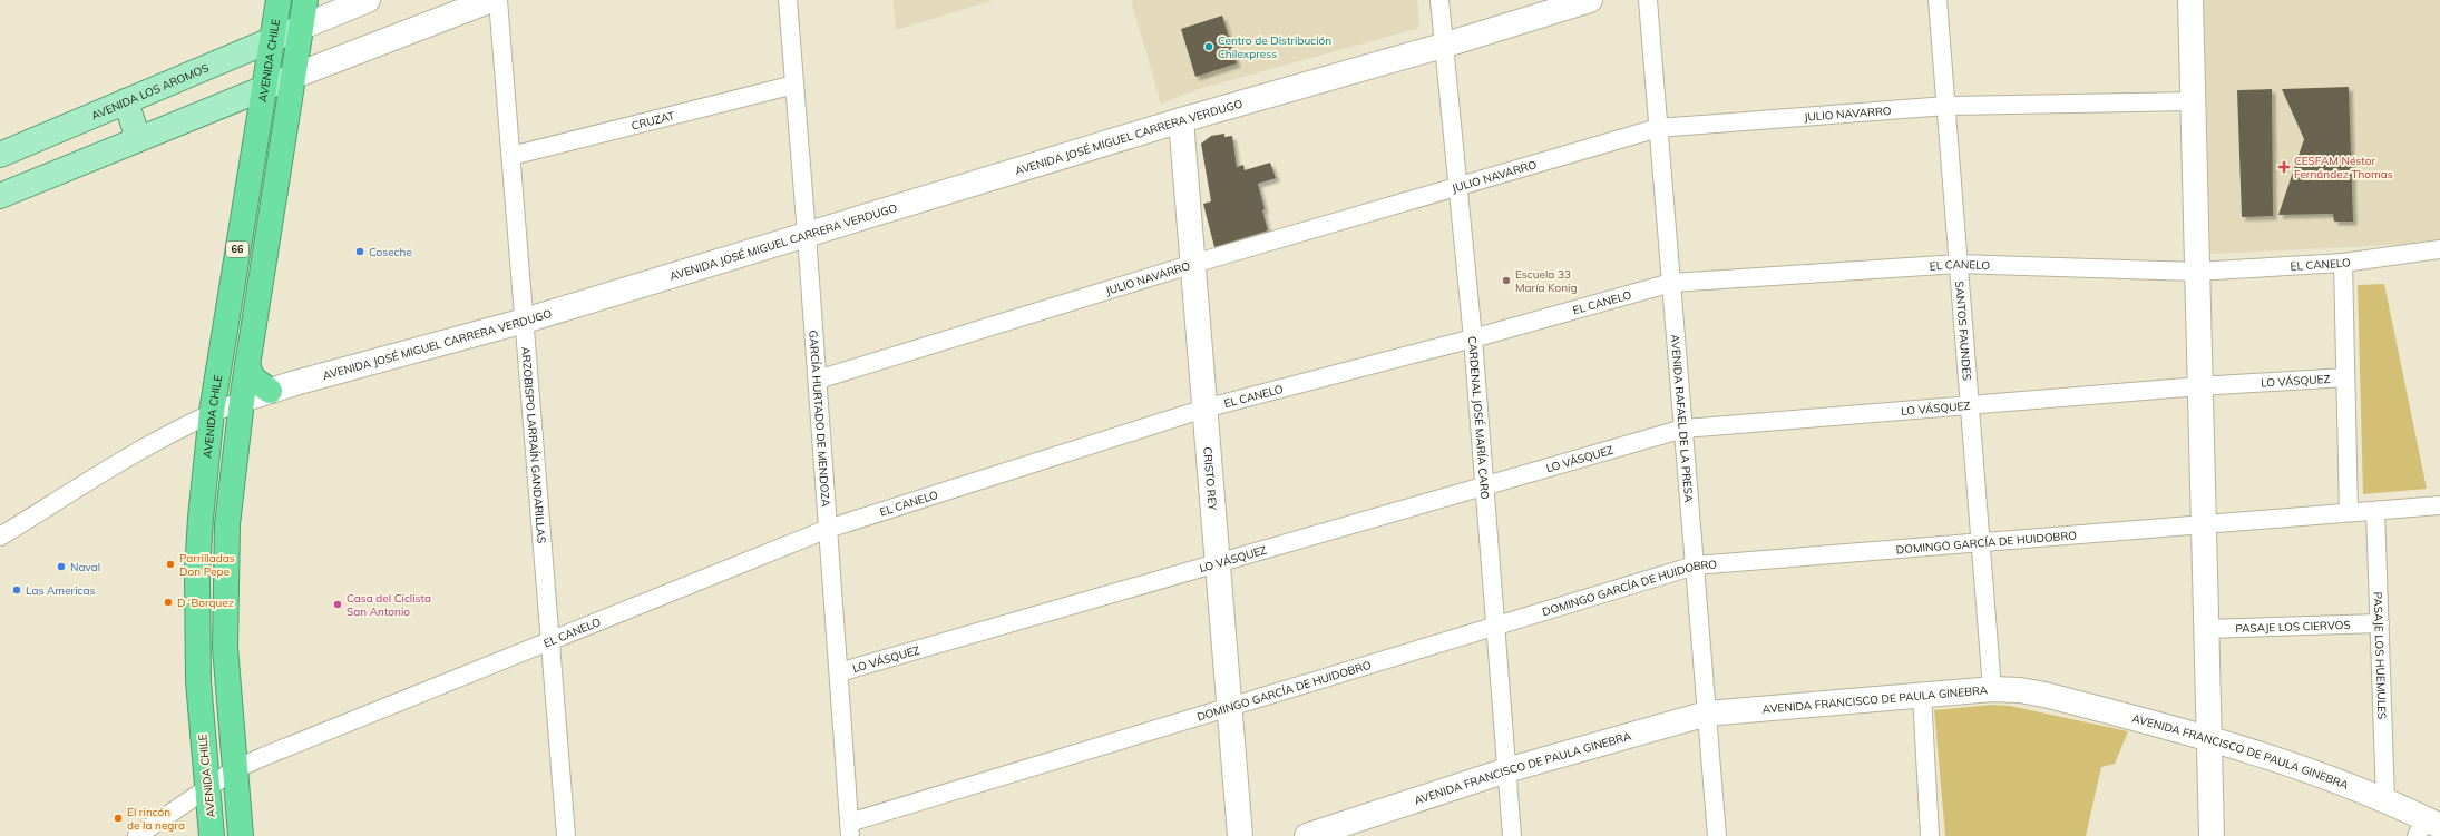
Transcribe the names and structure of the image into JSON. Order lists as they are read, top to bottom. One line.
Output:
{"streets":{"highway":["AVENIDA CHILE","66"],"main road":["AVENIDA LOS AROMOS"],"street":["JULIO NAVARRO","CRUZAT","AVENIDA JOSÉ MIGUEL CARRERA VERDUGO","EL CANELO","SANTOS FAUNDES","LO VÁSQUEZ","GARCÍA HURTADO DE MENDOZA","CARDENAL JOSÉ MARÍA CARO","AVENIDA RAFAEL DE LA PRESA","ARZOBISPO LARRAÍN GANDARILLAS","CRISTO REY","DOMINGO GARCÍA DE HUIDOBRO","PASAJE LOS CIERVOS","PASAJE LOS HUEMULES","AVENIDA FRANCISCO DE PAULA GINEBRA"]},"crossings":[["AVENIDA CHILE","AVENIDA LOS AROMOS"],["AVENIDA CHILE","AVENIDA JOSÉ MIGUEL CARRERA VERDUGO"],["AVENIDA CHILE","EL CANELO"],["AVENIDA LOS AROMOS","66"],["JULIO NAVARRO","SANTOS FAUNDES"],["JULIO NAVARRO","GARCÍA HURTADO DE MENDOZA"],["JULIO NAVARRO","CARDENAL JOSÉ MARÍA CARO"],["JULIO NAVARRO","AVENIDA RAFAEL DE LA PRESA"],["JULIO NAVARRO","CRISTO REY"],["CRUZAT","GARCÍA HURTADO DE MENDOZA"],["CRUZAT","ARZOBISPO LARRAÍN GANDARILLAS"],["AVENIDA JOSÉ MIGUEL CARRERA VERDUGO","66"],["AVENIDA JOSÉ MIGUEL CARRERA VERDUGO","GARCÍA HURTADO DE MENDOZA"],["AVENIDA JOSÉ MIGUEL CARRERA VERDUGO","CARDENAL JOSÉ MARÍA CARO"],["AVENIDA JOSÉ MIGUEL CARRERA VERDUGO","ARZOBISPO LARRAÍN GANDARILLAS"],["AVENIDA JOSÉ MIGUEL CARRERA VERDUGO","CRISTO REY"],["66","EL CANELO"],["EL CANELO","SANTOS FAUNDES"],["EL CANELO","GARCÍA HURTADO DE MENDOZA"],["EL CANELO","CARDENAL JOSÉ MARÍA CARO"],["EL CANELO","AVENIDA RAFAEL DE LA PRESA"],["EL CANELO","ARZOBISPO LARRAÍN GANDARILLAS"],["EL CANELO","CRISTO REY"],["SANTOS FAUNDES","LO VÁSQUEZ"],["SANTOS FAUNDES","DOMINGO GARCÍA DE HUIDOBRO"],["SANTOS FAUNDES","AVENIDA FRANCISCO DE PAULA GINEBRA"],["LO VÁSQUEZ","GARCÍA HURTADO DE MENDOZA"],["LO VÁSQUEZ","CARDENAL JOSÉ MARÍA CARO"],["LO VÁSQUEZ","AVENIDA RAFAEL DE LA PRESA"],["LO VÁSQUEZ","CRISTO REY"],["GARCÍA HURTADO DE MENDOZA","DOMINGO GARCÍA DE HUIDOBRO"],["CARDENAL JOSÉ MARÍA CARO","DOMINGO GARCÍA DE HUIDOBRO"],["CARDENAL JOSÉ MARÍA CARO","AVENIDA FRANCISCO DE PAULA GINEBRA"],["AVENIDA RAFAEL DE LA PRESA","DOMINGO GARCÍA DE HUIDOBRO"],["AVENIDA RAFAEL DE LA PRESA","AVENIDA FRANCISCO DE PAULA GINEBRA"],["CRISTO REY","DOMINGO GARCÍA DE HUIDOBRO"],["DOMINGO GARCÍA DE HUIDOBRO","PASAJE LOS HUEMULES"],["PASAJE LOS CIERVOS","PASAJE LOS HUEMULES"],["PASAJE LOS HUEMULES","AVENIDA FRANCISCO DE PAULA GINEBRA"]],"places":{"other":["Centro de Distribución Chilexpress","Coseche","Escuela 33 María Konig","Parrilladas Don Pepe","Naval","Las Americas","D´Borquez","Casa del Ciclista San Antonio","El rincón de la negra"],"health":["CESFAM Néstor Fernández Thomas"]}}
